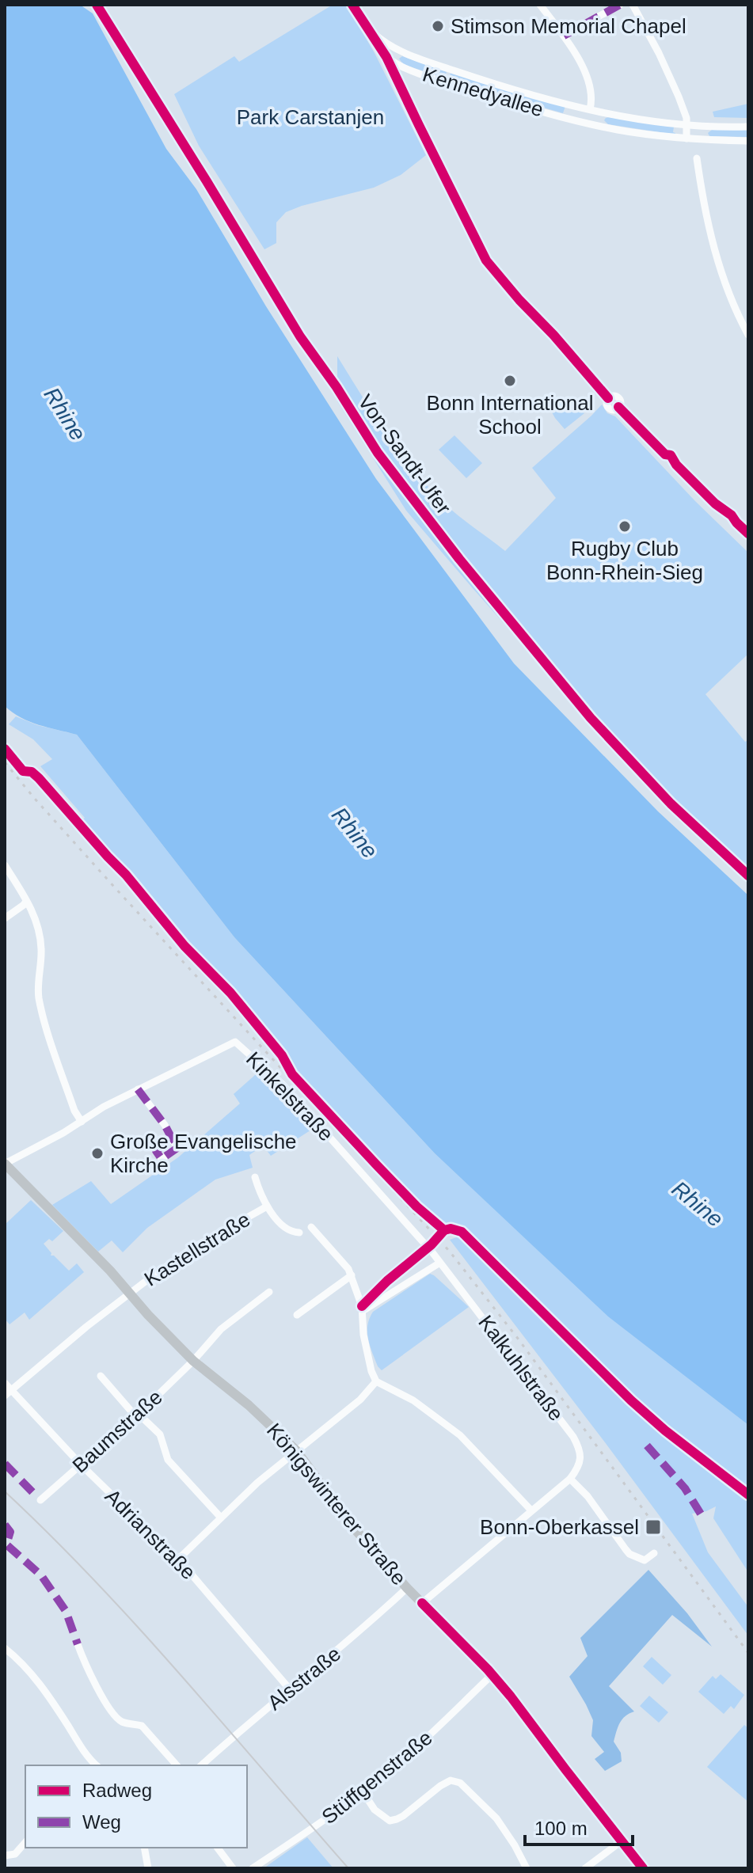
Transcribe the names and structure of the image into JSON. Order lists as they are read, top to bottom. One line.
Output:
{"streets":{"main road":["Königswinterer Straße"],"street":["Kennedyallee","Kinkelstraße","Kastellstraße","Kalkuhlstraße","Baumstraße","Adrianstraße","Alsstraße","Stüffgenstraße"],"cycle path":["Von-Sandt-Ufer"]},"crossings":[["Kinkelstraße","Kalkuhlstraße"],["Kinkelstraße","Königswinterer Straße"],["Kastellstraße","Königswinterer Straße"],["Kastellstraße","Adrianstraße"],["Baumstraße","Königswinterer Straße"],["Baumstraße","Adrianstraße"],["Königswinterer Straße","Alsstraße"],["Königswinterer Straße","Stüffgenstraße"],["Adrianstraße","Alsstraße"]],"water":["Rhine"],"parks":["Park Carstanjen"],"places":{"other":["Stimson Memorial Chapel","Bonn International School","Rugby Club Bonn-Rhein-Sieg","Große Evangelische Kirche"],"transit":["Bonn-Oberkassel"]},"legend":["Radweg","Weg"],"scale_bar":"100 m"}
